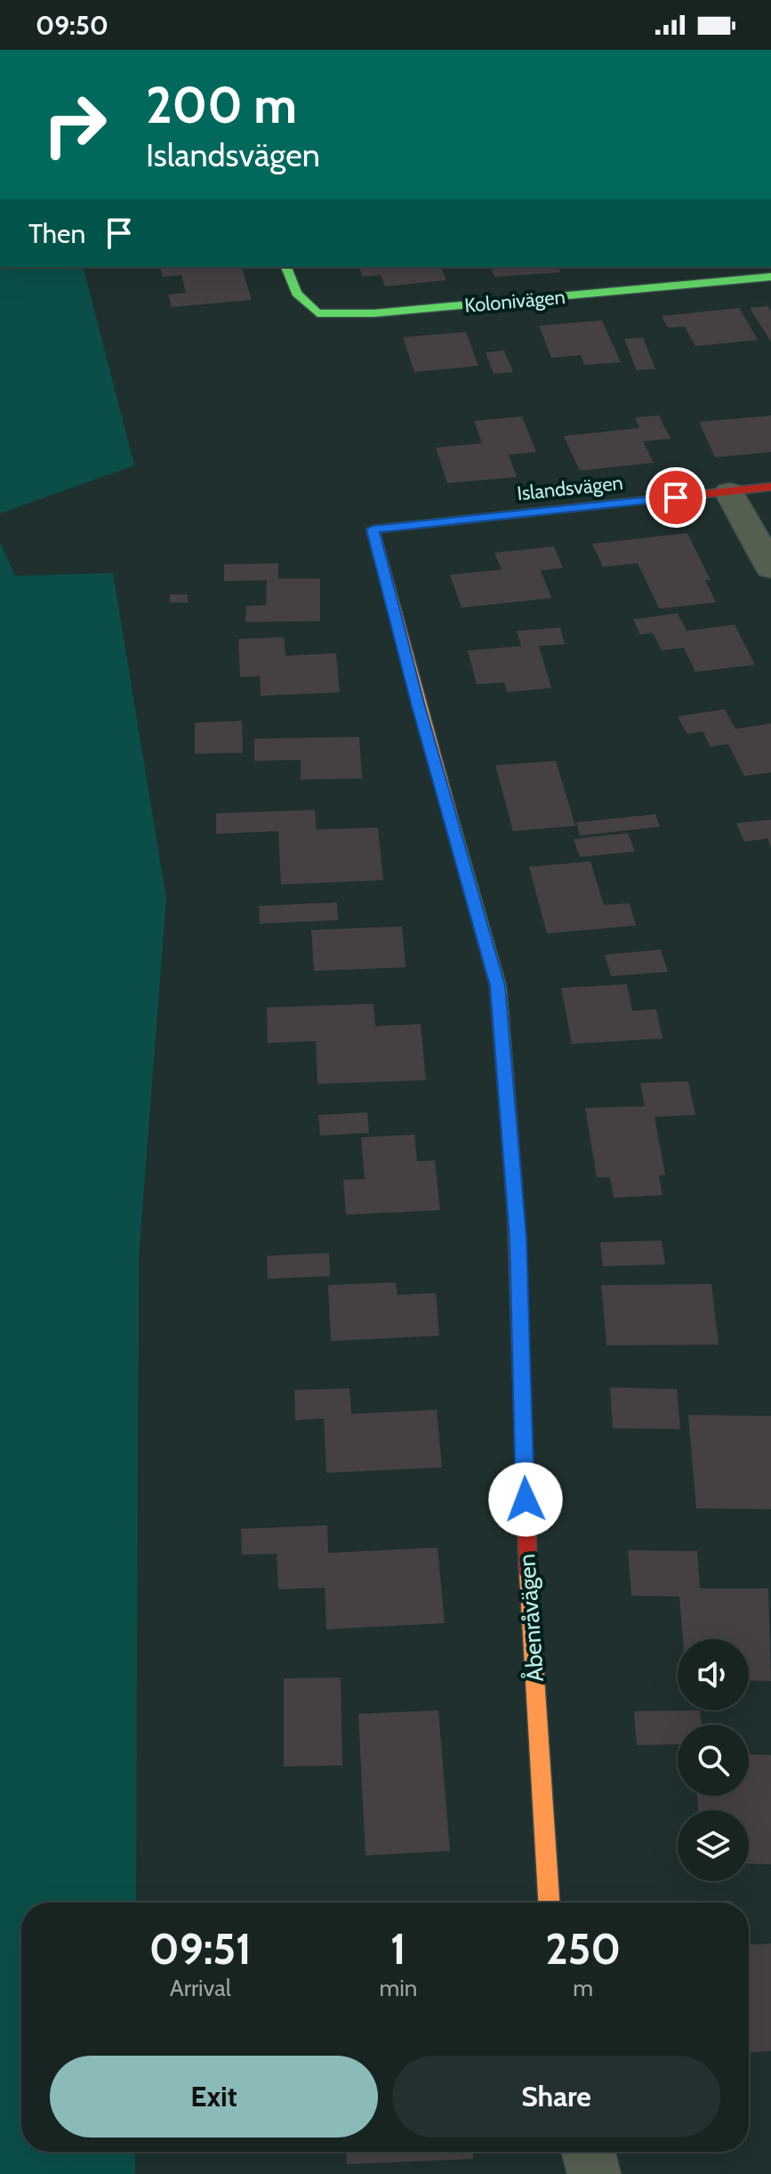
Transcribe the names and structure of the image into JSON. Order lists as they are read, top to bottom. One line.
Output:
{"streets":{"street":["Kolonivägen","Islandsvägen","Åbenråvägen"]},"crossings":[["Islandsvägen","Åbenråvägen"]],"page":{"status":"09:50","turn":["200 m","Islandsvägen"],"then":"Then","eta":["09:51","Arrival","1","min","250","m"],"buttons":["Exit","Share"]}}
